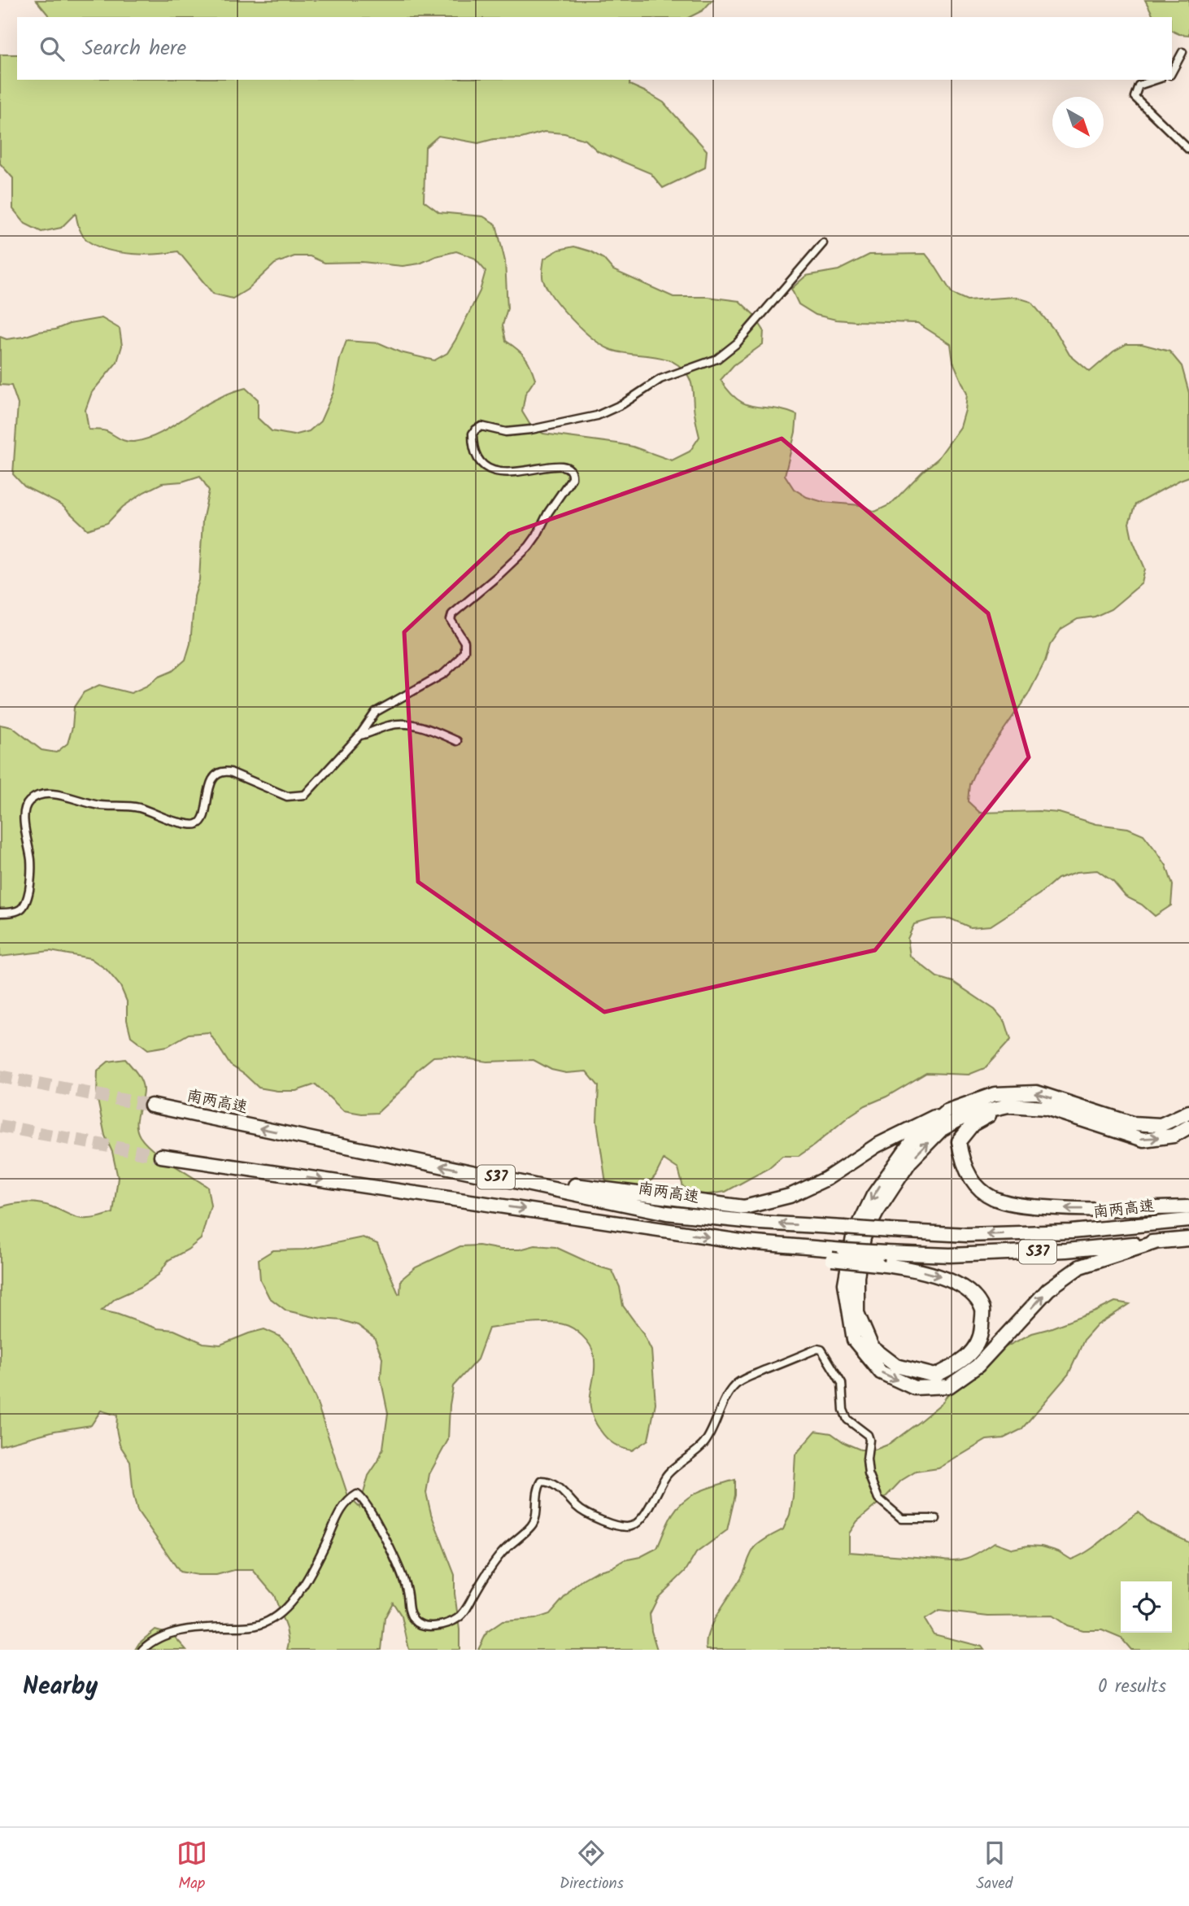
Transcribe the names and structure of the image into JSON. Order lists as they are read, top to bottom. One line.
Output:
{"streets":{"highway":["南两高速","S37"]},"north":"bottom right","page":{"search":"Search here","heading":["Nearby","0 results"],"nav":["Map","Directions","Saved"]}}
